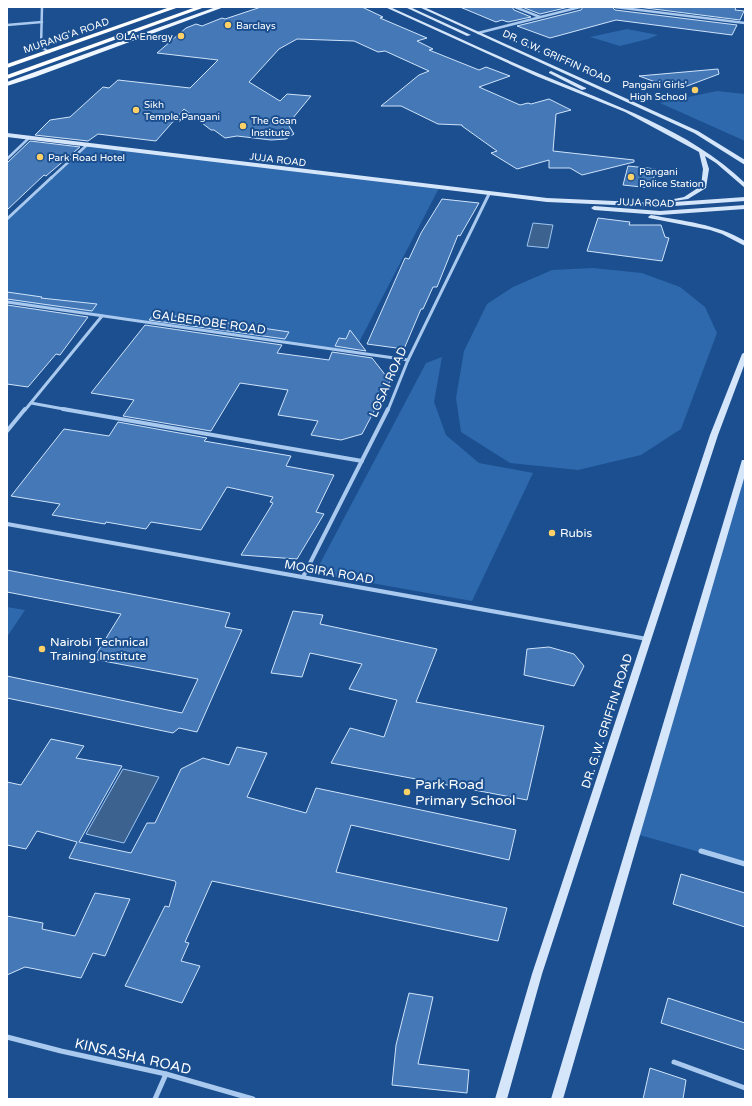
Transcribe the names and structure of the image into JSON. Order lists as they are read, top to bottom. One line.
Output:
{"streets":{"highway":["MURANG'A ROAD"],"main road":["DR. G.W. GRIFFIN ROAD","JUJA ROAD"],"street":["GALBEROBE ROAD","LOSAI ROAD","MOGIRA ROAD","KINSASHA ROAD"]},"crossings":[["DR. G.W. GRIFFIN ROAD","MOGIRA ROAD"],["JUJA ROAD","LOSAI ROAD"],["GALBEROBE ROAD","LOSAI ROAD"],["LOSAI ROAD","MOGIRA ROAD"]],"places":["Barclays","OLA Energy","Pangani Girls' High School","Sikh Temple,Pangani","The Goan Institute","Park Road Hotel","Pangani Police Station","Rubis","Nairobi Technical Training Institute","Park Road Primary School"]}
